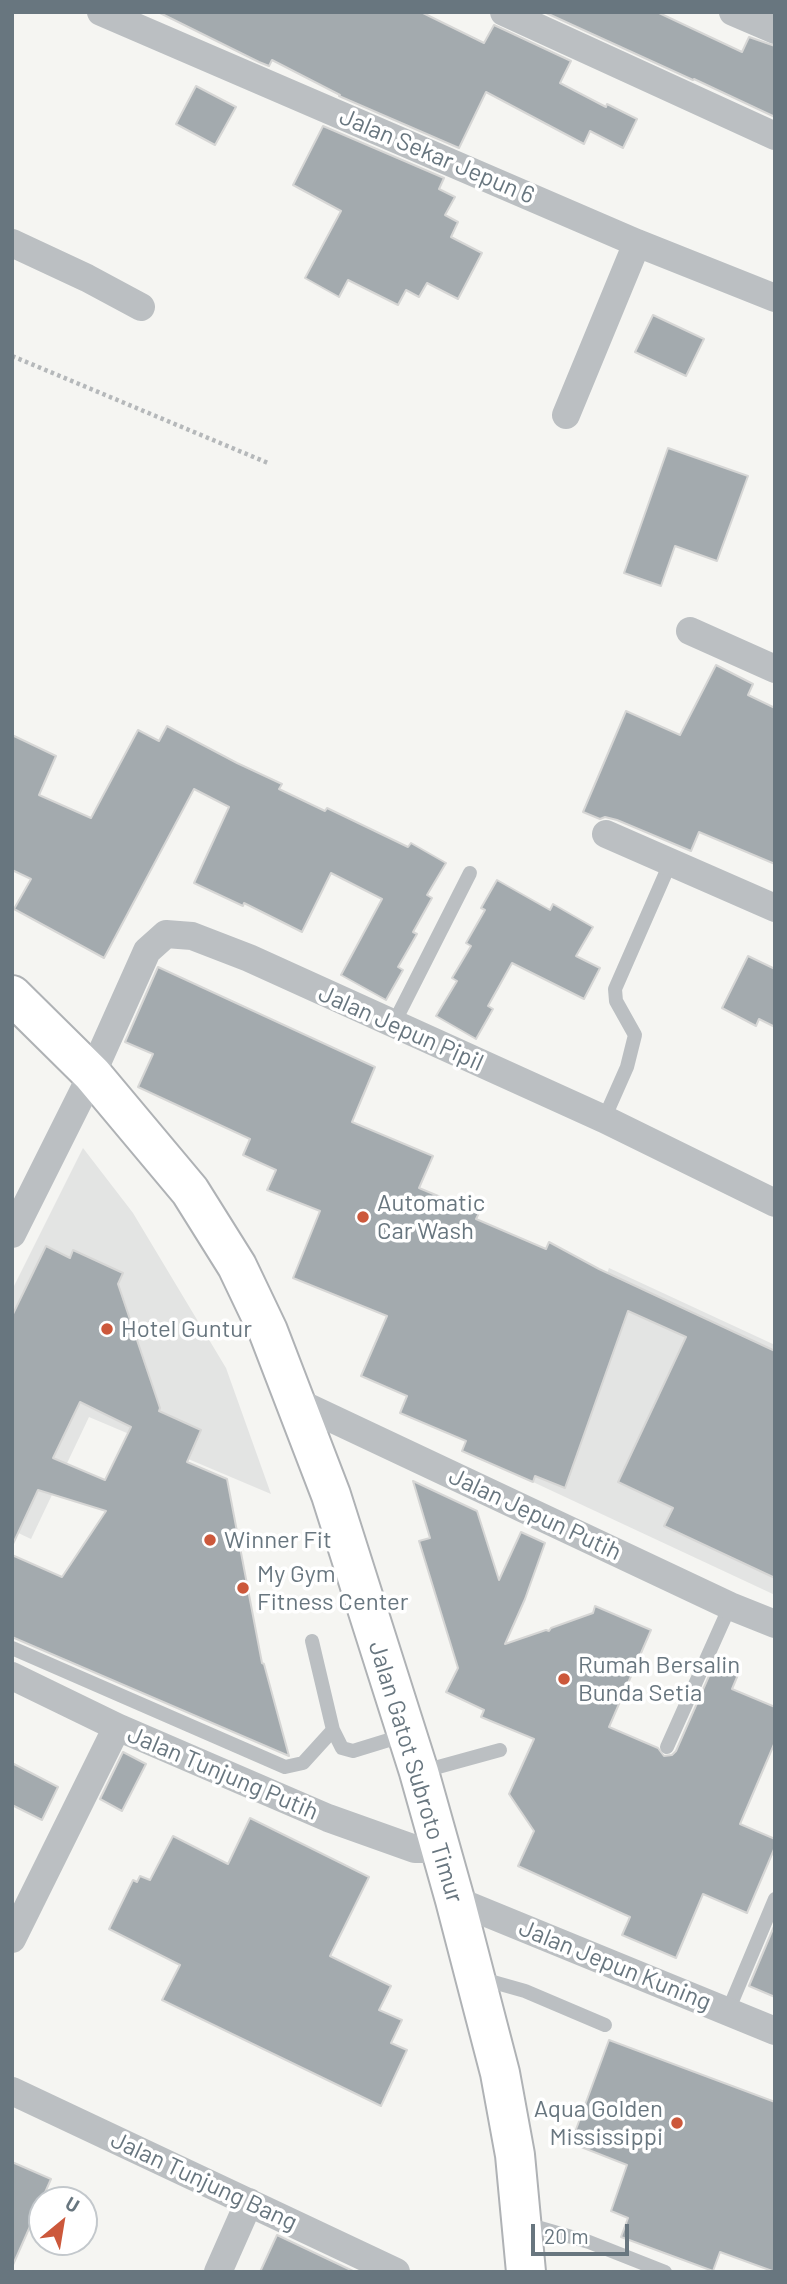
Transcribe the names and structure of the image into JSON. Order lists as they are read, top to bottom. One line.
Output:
{"streets":{"highway":["Jalan Gatot Subroto Timur"],"street":["Jalan Sekar Jepun 6","Jalan Jepun Pipil","Jalan Jepun Putih","Jalan Tunjung Putih","Jalan Jepun Kuning","Jalan Tunjung Bang"]},"crossings":[["Jalan Jepun Pipil","Jalan Gatot Subroto Timur"],["Jalan Jepun Putih","Jalan Gatot Subroto Timur"],["Jalan Gatot Subroto Timur","Jalan Tunjung Putih"],["Jalan Gatot Subroto Timur","Jalan Jepun Kuning"]],"places":["Automatic Car Wash","Hotel Guntur","Winner Fit","My Gym Fitness Center","Rumah Bersalin Bunda Setia","Aqua Golden Mississippi"],"scale_bar":"20 m","north":"top right"}
